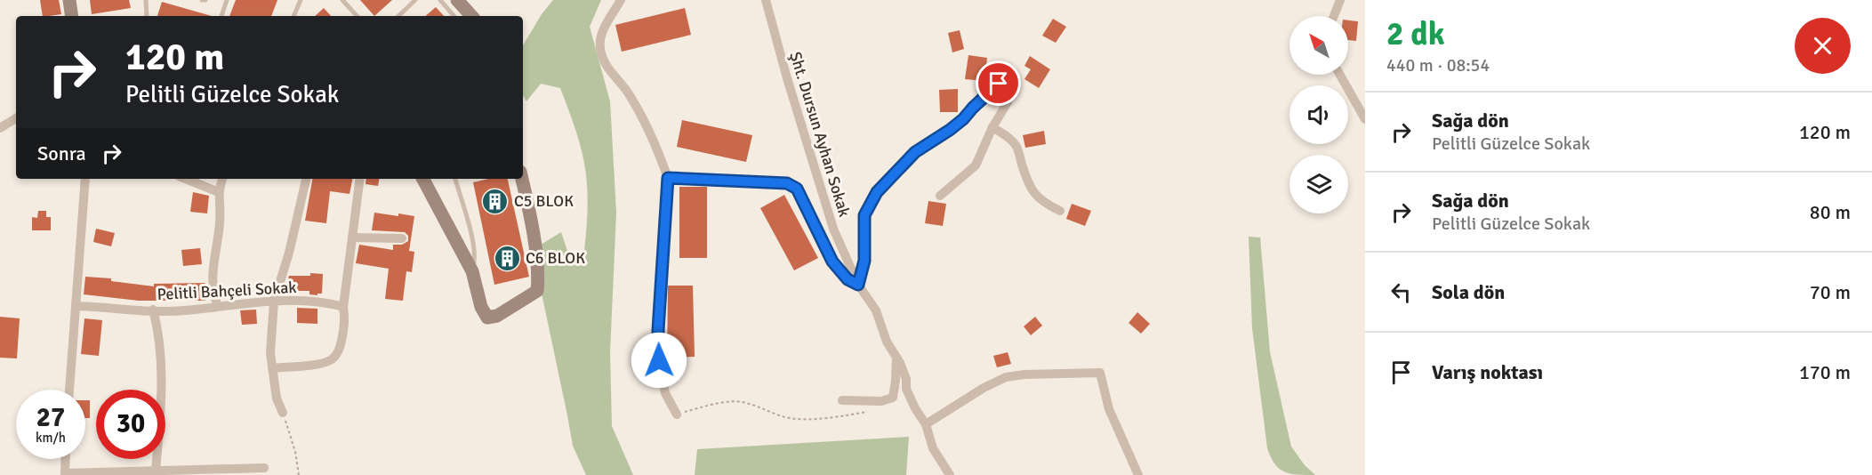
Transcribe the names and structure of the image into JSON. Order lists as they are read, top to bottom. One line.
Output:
{"streets":{"street":["Şht. Dursun Ayhan Sokak","Pelitli Bahçeli Sokak"]},"places":{"building":["C5 BLOK","C6 BLOK"]},"north":"top left","page":{"heading":["2 dk","440 m · 08:54"],"turn":["120 m","Pelitli Güzelce Sokak"],"list":[{"name":"Sağa dön","note":"Pelitli Güzelce Sokak","value":"120 m"},{"name":"Sağa dön","note":"Pelitli Güzelce Sokak","value":"80 m"},{"name":"Sola dön","value":"70 m"},{"name":"Varış noktası","value":"170 m"}],"then":"Sonra","speed":"27 km/h","limit":"30"}}
